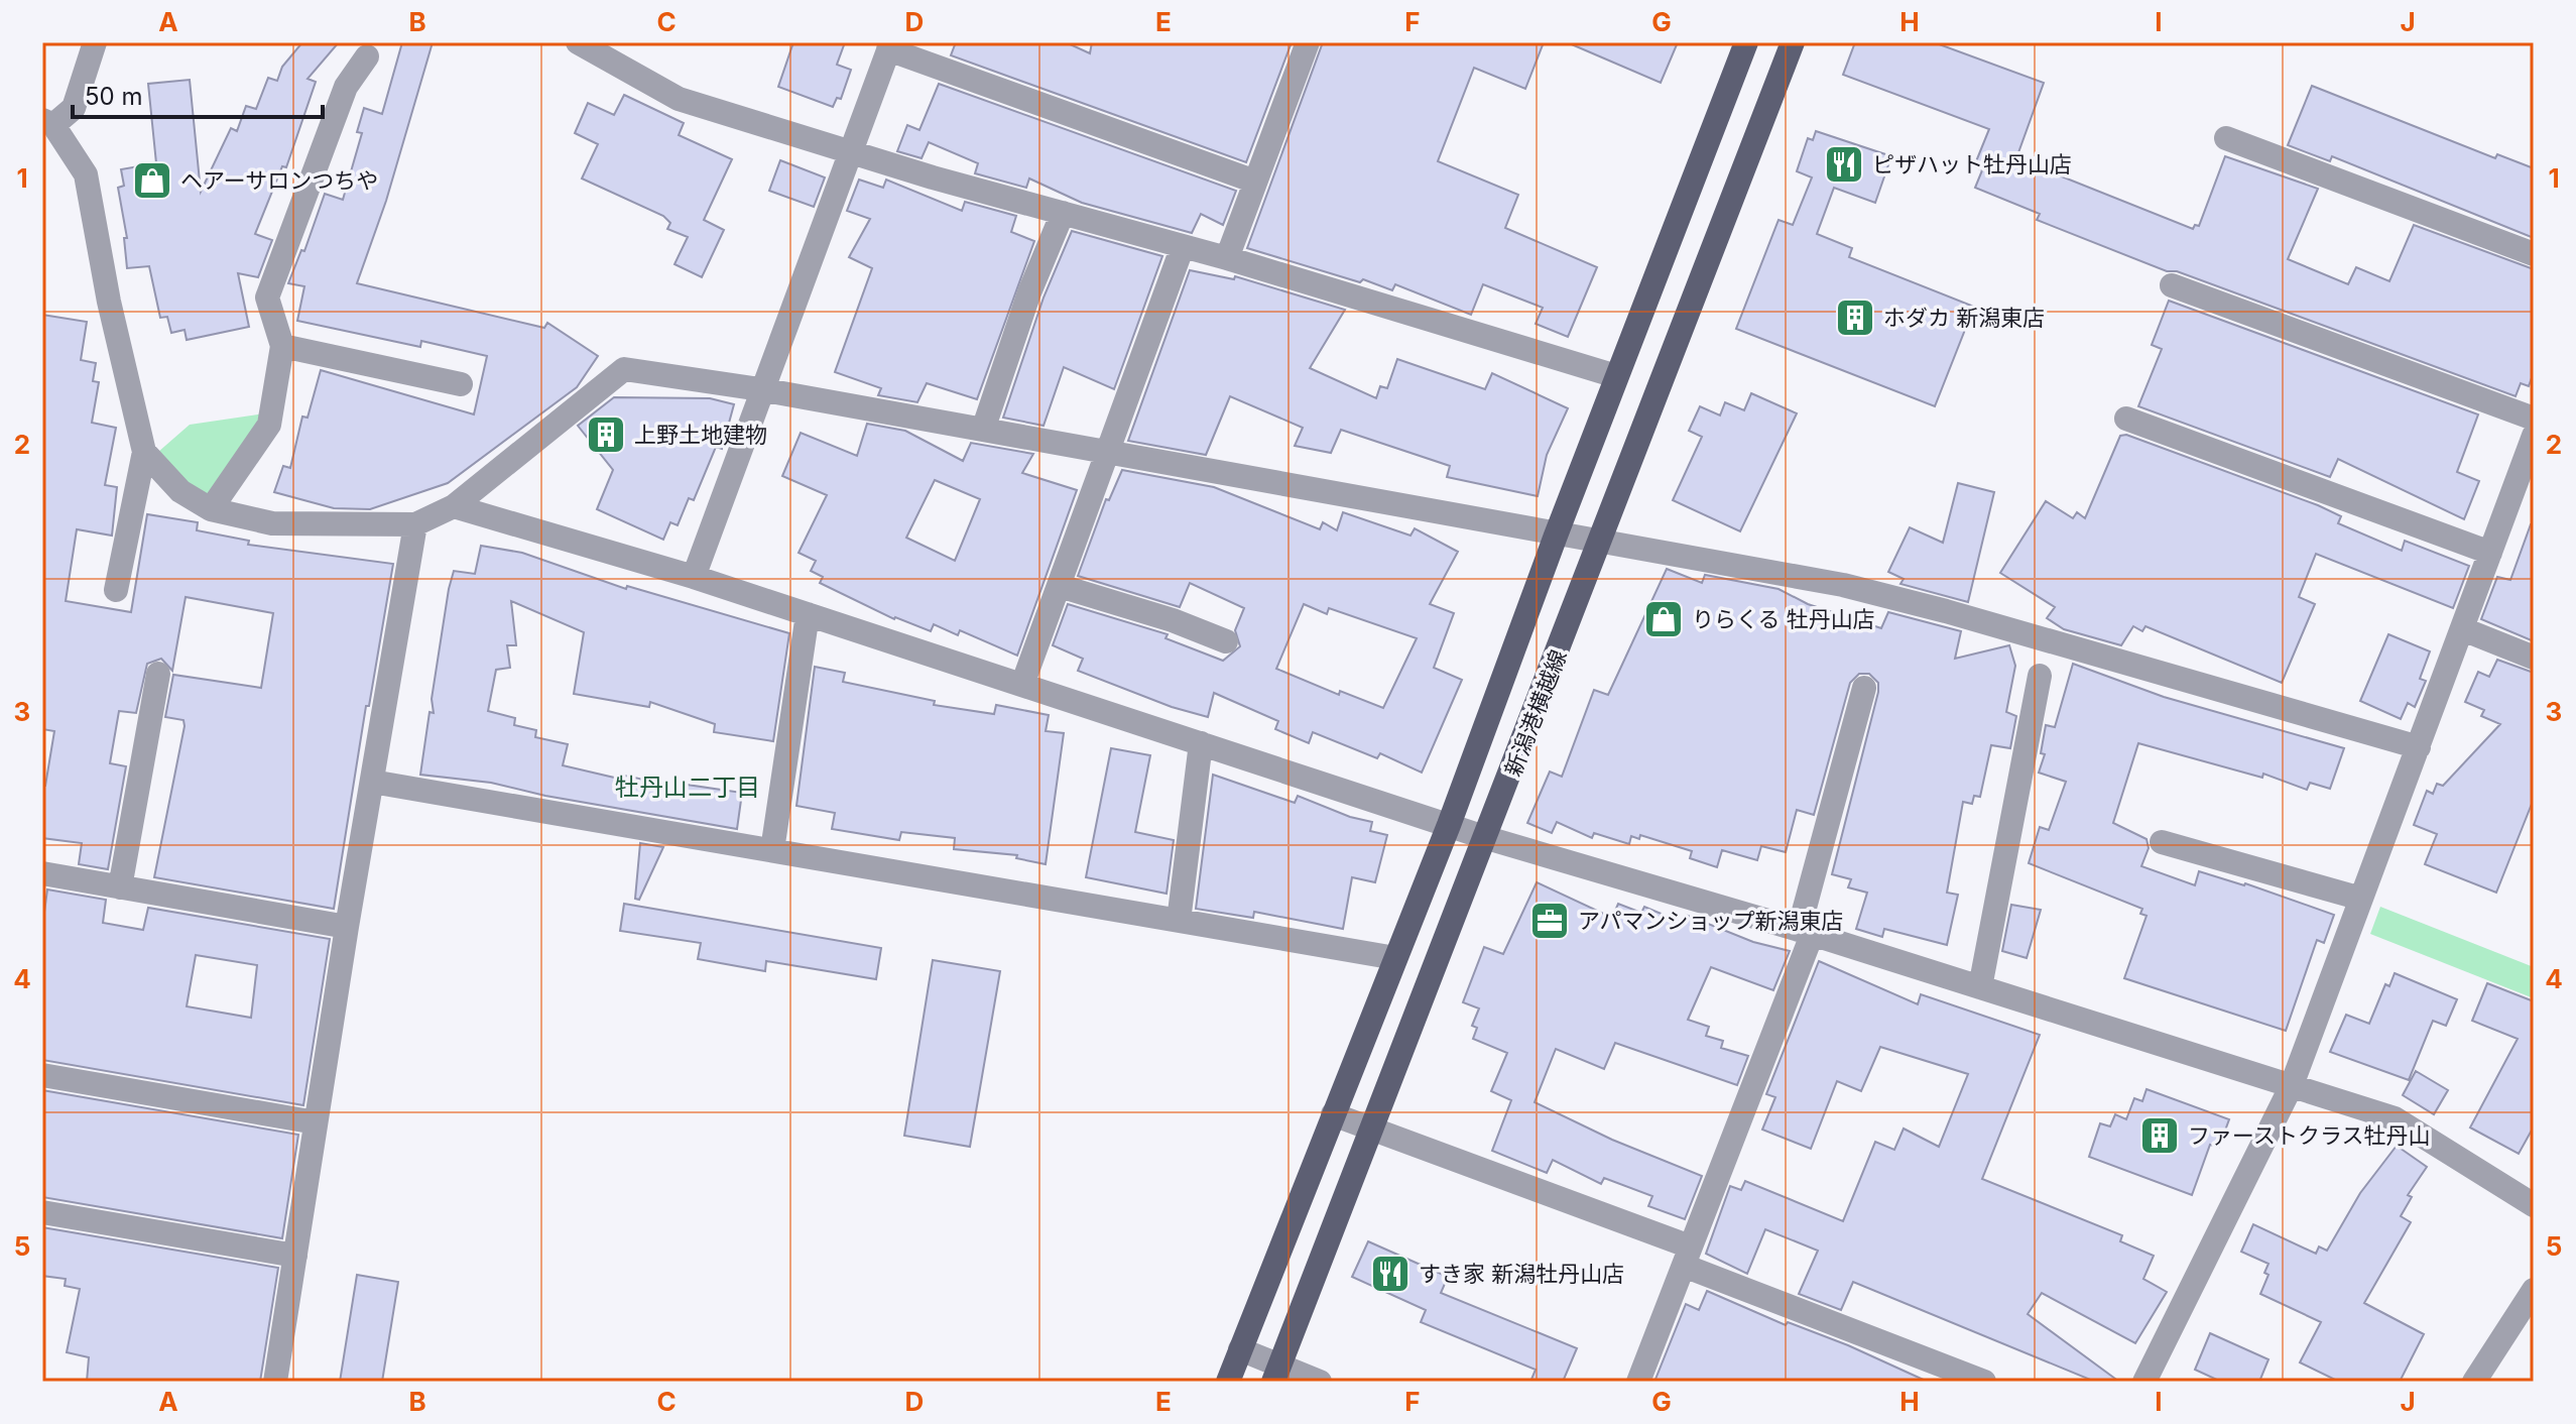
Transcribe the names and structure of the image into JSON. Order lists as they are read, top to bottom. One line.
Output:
{"streets":{"main road":["新潟港横越線"]},"districts":["牡丹山二丁目"],"places":{"restaurant":["ピザハット牡丹山店","すき家 新潟牡丹山店"],"shop":["ヘアーサロンつちや","りらくる 牡丹山店"],"building":["ホダカ 新潟東店","上野土地建物","ファーストクラス牡丹山"],"office":["アパマンショップ新潟東店"]},"scale_bar":"50 m","grid":{"columns":["A","B","C","D","E","F","G","H","I","J"],"rows":["1","2","3","4","5"]}}
